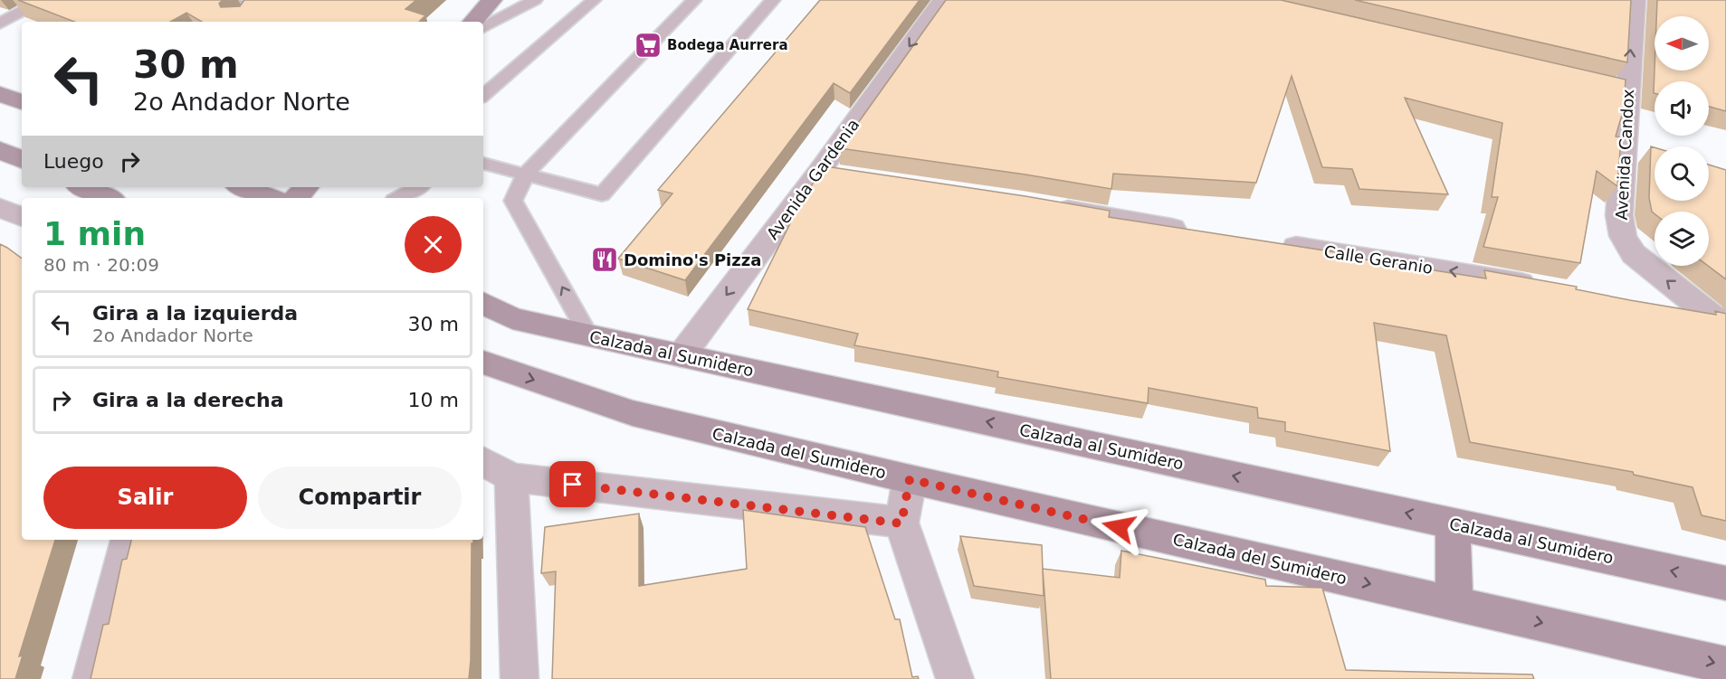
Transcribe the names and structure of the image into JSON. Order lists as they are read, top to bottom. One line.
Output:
{"streets":{"main road":["Calzada al Sumidero","Calzada del Sumidero"],"street":["Avenida Candox","Avenida Gardenia","Calle Geranio"]},"crossings":[["Avenida Gardenia","Calzada al Sumidero"]],"one_way":["Avenida Candox","Avenida Gardenia","Calle Geranio","Calzada al Sumidero","Calzada del Sumidero"],"places":{"supermarket":["Bodega Aurrera"],"restaurant":["Domino's Pizza"]},"north":"left","page":{"turn":["30 m","2o Andador Norte"],"then":"Luego","heading":["1 min","80 m · 20:09"],"list":[{"name":"Gira a la izquierda","note":"2o Andador Norte","value":"30 m"},{"name":"Gira a la derecha","value":"10 m"}],"buttons":["Salir","Compartir"]}}
